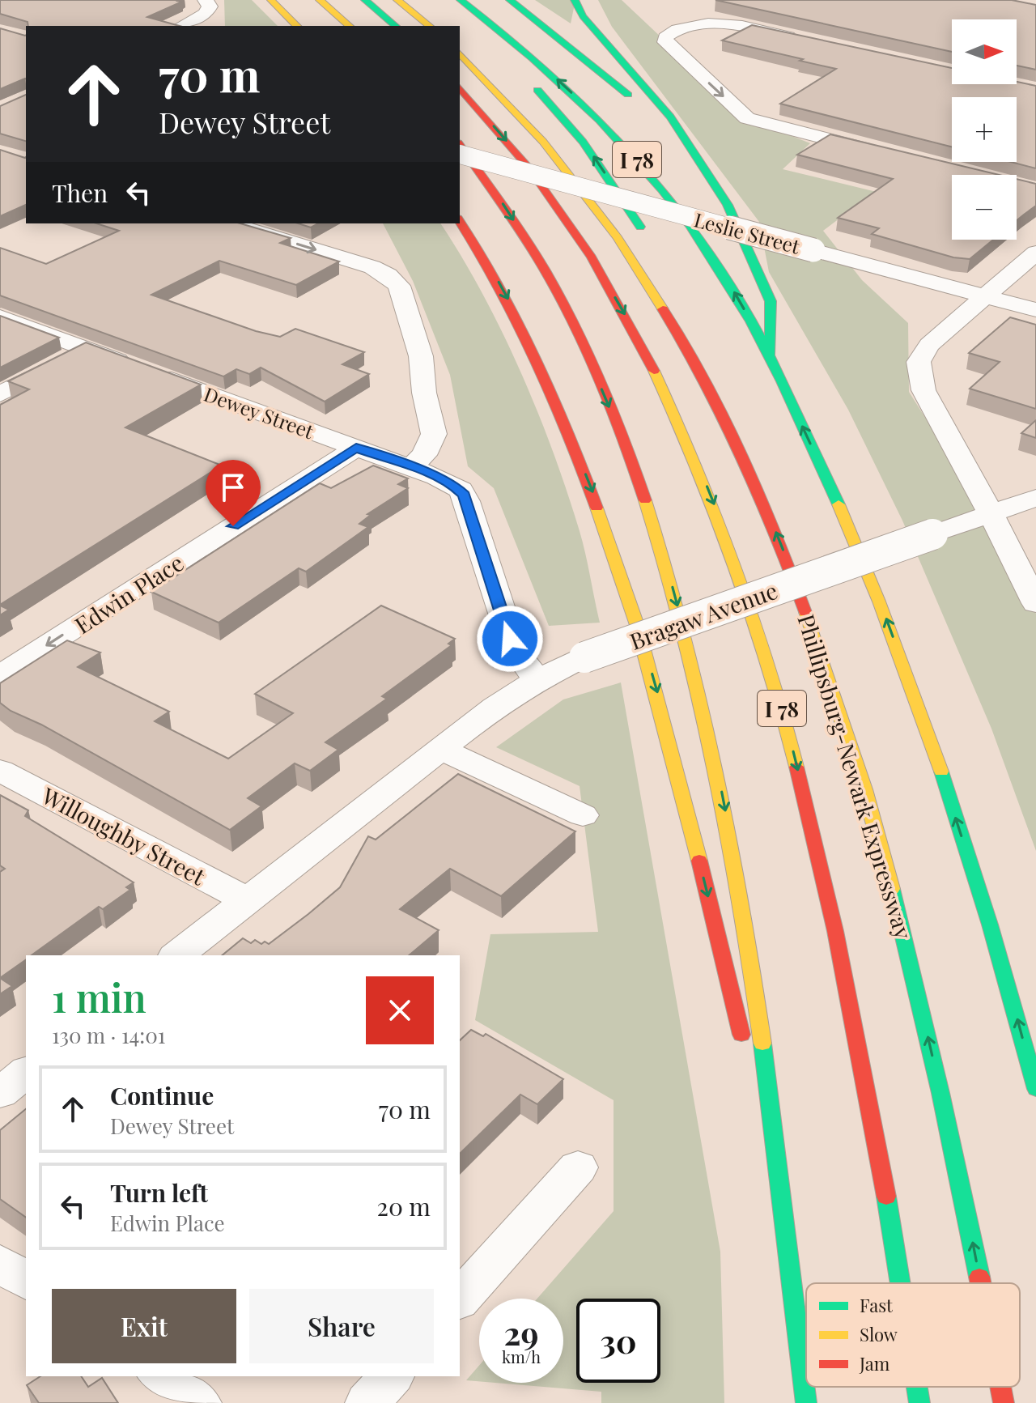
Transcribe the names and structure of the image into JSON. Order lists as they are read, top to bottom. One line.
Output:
{"streets":{"highway":["I 78","Phillipsburg-Newark Expressway"],"street":["Leslie Street","Dewey Street","Edwin Place","Bragaw Avenue","Willoughby Street"]},"crossings":[["Dewey Street","Edwin Place"],["Dewey Street","Bragaw Avenue"],["Bragaw Avenue","Willoughby Street"]],"one_way":["Edwin Place"],"legend":["Fast","Slow","Jam"],"north":"right","page":{"map_buttons":["+","−"],"turn":["70 m","Dewey Street"],"then":"Then","heading":["1 min","130 m · 14:01"],"list":[{"name":"Continue","note":"Dewey Street","value":"70 m"},{"name":"Turn left","note":"Edwin Place","value":"20 m"}],"buttons":["Exit","Share"],"speed":"29 km/h","limit":"30"}}
